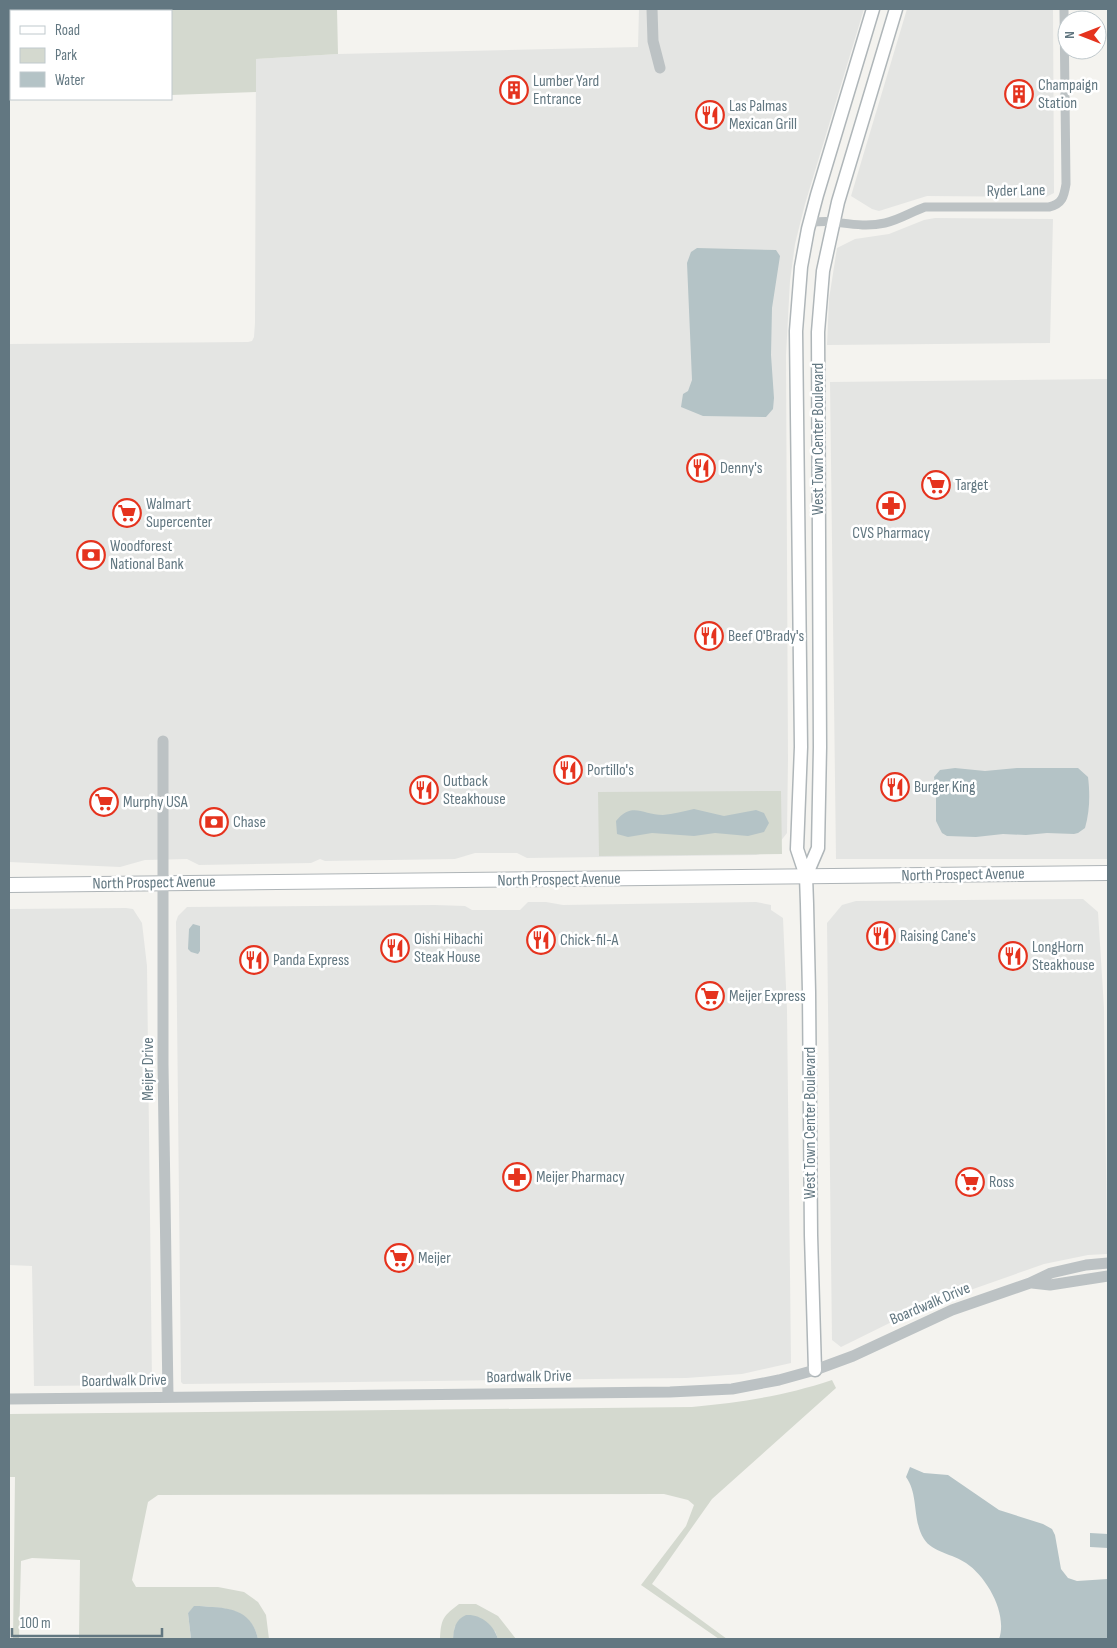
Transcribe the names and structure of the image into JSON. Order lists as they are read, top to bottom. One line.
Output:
{"streets":{"main road":["West Town Center Boulevard","North Prospect Avenue"],"street":["Ryder Lane","Meijer Drive","Boardwalk Drive"]},"crossings":[["Ryder Lane","West Town Center Boulevard"],["West Town Center Boulevard","North Prospect Avenue"],["West Town Center Boulevard","Boardwalk Drive"],["North Prospect Avenue","Meijer Drive"],["Meijer Drive","Boardwalk Drive"]],"places":{"building":["Lumber Yard Entrance","Champaign Station"],"restaurant":["Las Palmas Mexican Grill","Denny's","Beef O'Brady's","Portillo's","Burger King","Outback Steakhouse","Raising Cane's","Chick-fil-A","Oishi Hibachi Steak House","LongHorn Steakhouse","Panda Express"],"supermarket":["Target","Walmart Supercenter","Murphy USA","Meijer Express","Ross","Meijer"],"pharmacy":["CVS Pharmacy","Meijer Pharmacy"],"bank":["Woodforest National Bank","Chase"]},"legend":["Road","Park","Water"],"scale_bar":"100 m","north":"left"}
